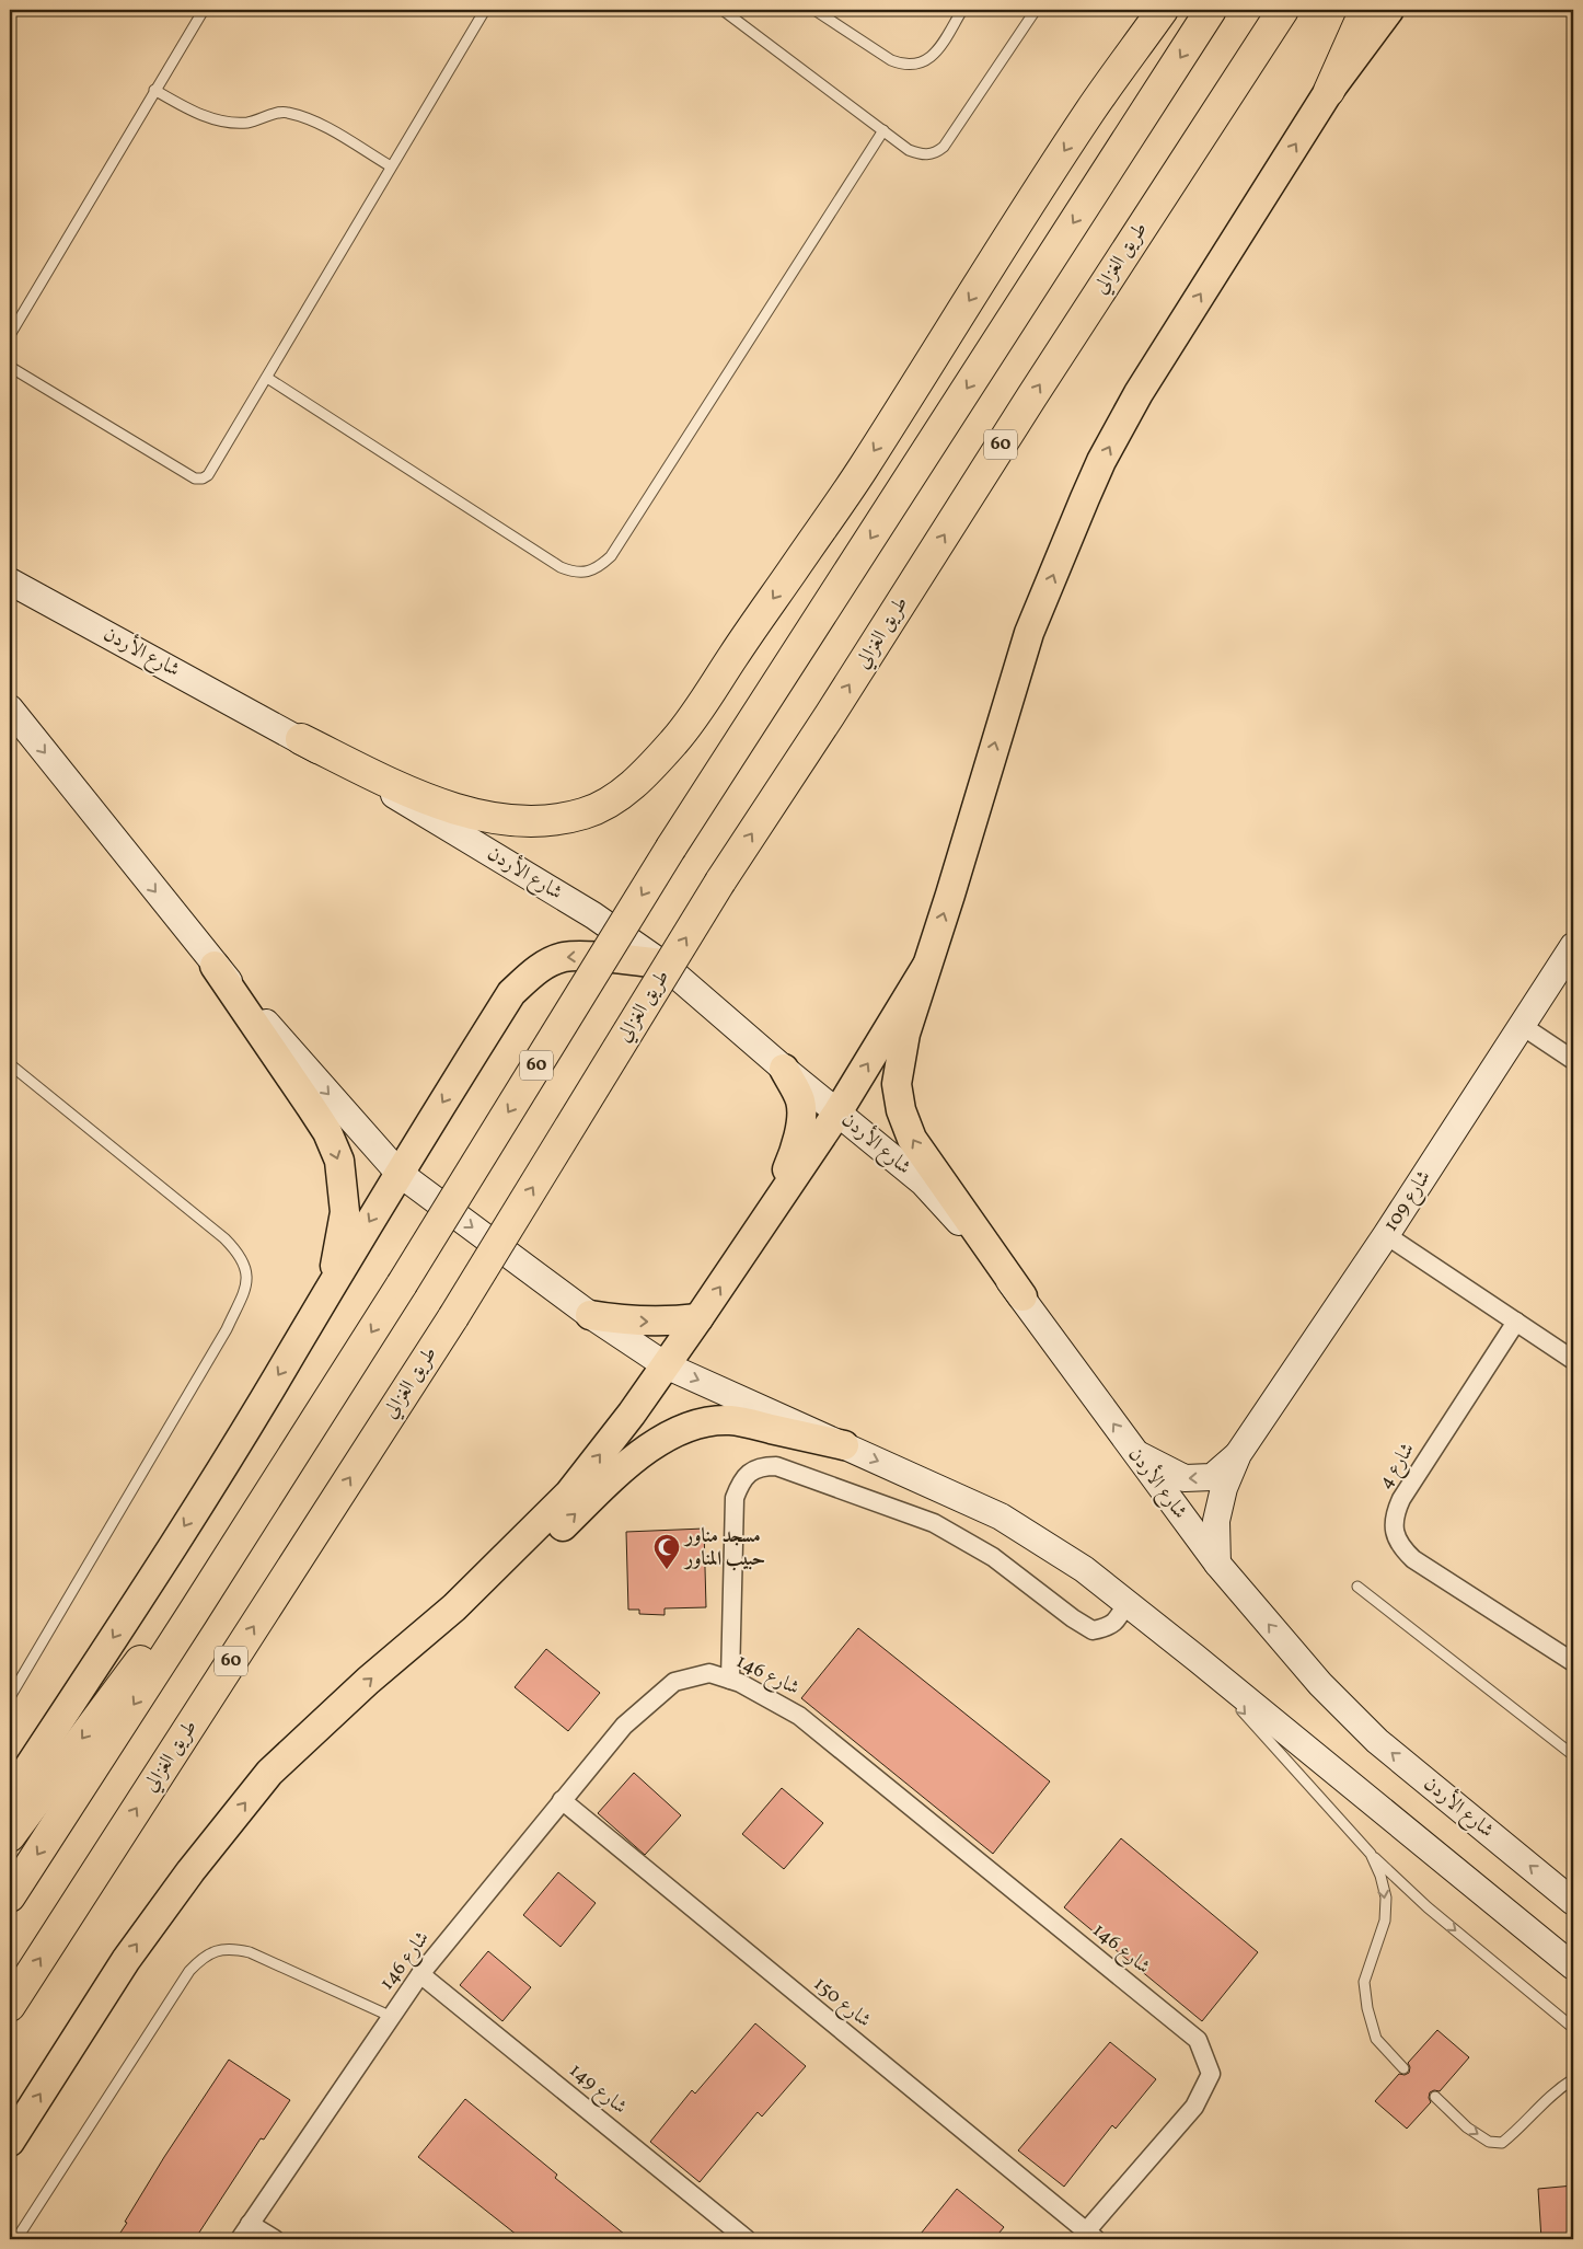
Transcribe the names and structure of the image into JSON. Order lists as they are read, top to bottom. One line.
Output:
{"streets":{"highway":["طريق الغزالي","60"],"main road":["شارع الأردن","شارع 109"],"street":["شارع 4","شارع 146","شارع 150","شارع 149"]},"crossings":[["شارع الأردن","شارع 109"],["شارع 146","شارع 150"],["شارع 146","شارع 149"]],"places":{"mosque":["مسجد مناور حبيب المناور"]}}
